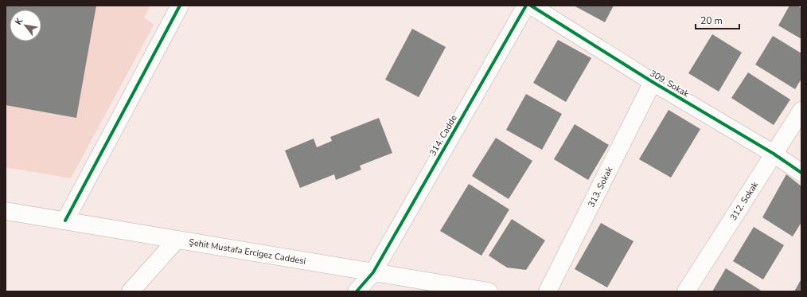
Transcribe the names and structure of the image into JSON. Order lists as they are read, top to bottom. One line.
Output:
{"streets":{"street":["309. Sokak","314. Cadde","313. Sokak","312. Sokak","Şehit Mustafa Ercigez Caddesi"]},"crossings":[["309. Sokak","313. Sokak"],["309. Sokak","312. Sokak"],["314. Cadde","Şehit Mustafa Ercigez Caddesi"]],"scale_bar":"20 m","north":"top left"}
